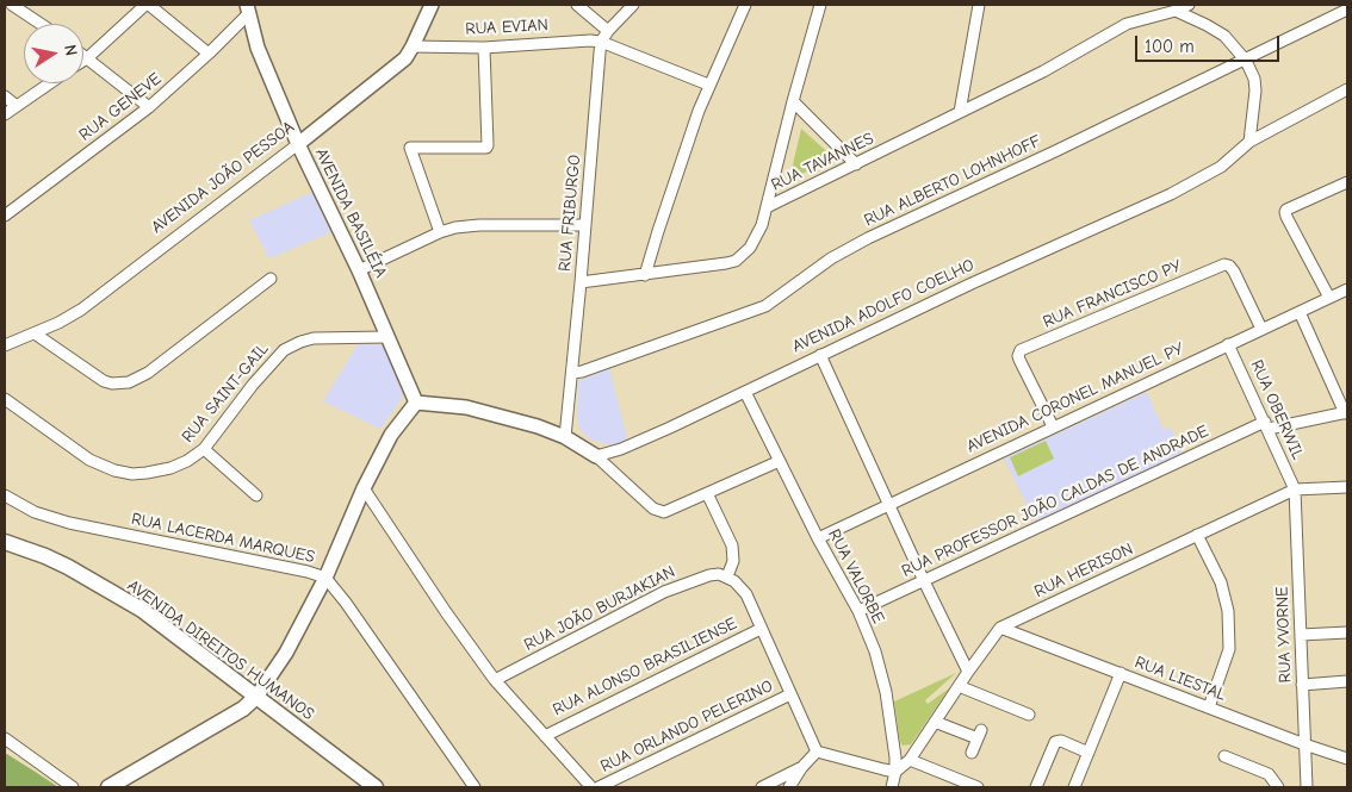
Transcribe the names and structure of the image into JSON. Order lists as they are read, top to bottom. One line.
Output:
{"streets":{"main road":["AVENIDA DIREITOS HUMANOS"],"street":["RUA EVIAN","RUA GENEVE","RUA TAVANNES","AVENIDA JOÃO PESSOA","RUA ALBERTO LOHNHOFF","AVENIDA BASILÉIA","RUA FRIBURGO","RUA FRANCISCO PY","AVENIDA ADOLFO COELHO","RUA SAINT-GAIL","AVENIDA CORONEL MANUEL PY","RUA OBERWIL","RUA PROFESSOR JOÃO CALDAS DE ANDRADE","RUA LACERDA MARQUES","RUA HERISON","RUA VALORBE","RUA JOÃO BURJAKIAN","RUA YVORNE","RUA ALONSO BRASILIENSE","RUA LIESTAL","RUA ORLANDO PELERINO"]},"crossings":[["RUA EVIAN","AVENIDA JOÃO PESSOA"],["RUA EVIAN","RUA FRIBURGO"],["RUA GENEVE","AVENIDA BASILÉIA"],["RUA TAVANNES","RUA FRIBURGO"],["AVENIDA JOÃO PESSOA","AVENIDA BASILÉIA"],["RUA ALBERTO LOHNHOFF","RUA FRIBURGO"],["AVENIDA BASILÉIA","RUA SAINT-GAIL"],["RUA FRANCISCO PY","AVENIDA CORONEL MANUEL PY"],["AVENIDA ADOLFO COELHO","RUA VALORBE"],["AVENIDA CORONEL MANUEL PY","RUA OBERWIL"],["AVENIDA CORONEL MANUEL PY","RUA VALORBE"],["RUA OBERWIL","RUA PROFESSOR JOÃO CALDAS DE ANDRADE"],["RUA OBERWIL","RUA HERISON"],["RUA OBERWIL","RUA YVORNE"],["RUA PROFESSOR JOÃO CALDAS DE ANDRADE","RUA VALORBE"],["RUA HERISON","RUA VALORBE"],["RUA HERISON","RUA YVORNE"],["RUA HERISON","RUA LIESTAL"],["RUA YVORNE","RUA LIESTAL"]],"scale_bar":"100 m","north":"right"}
